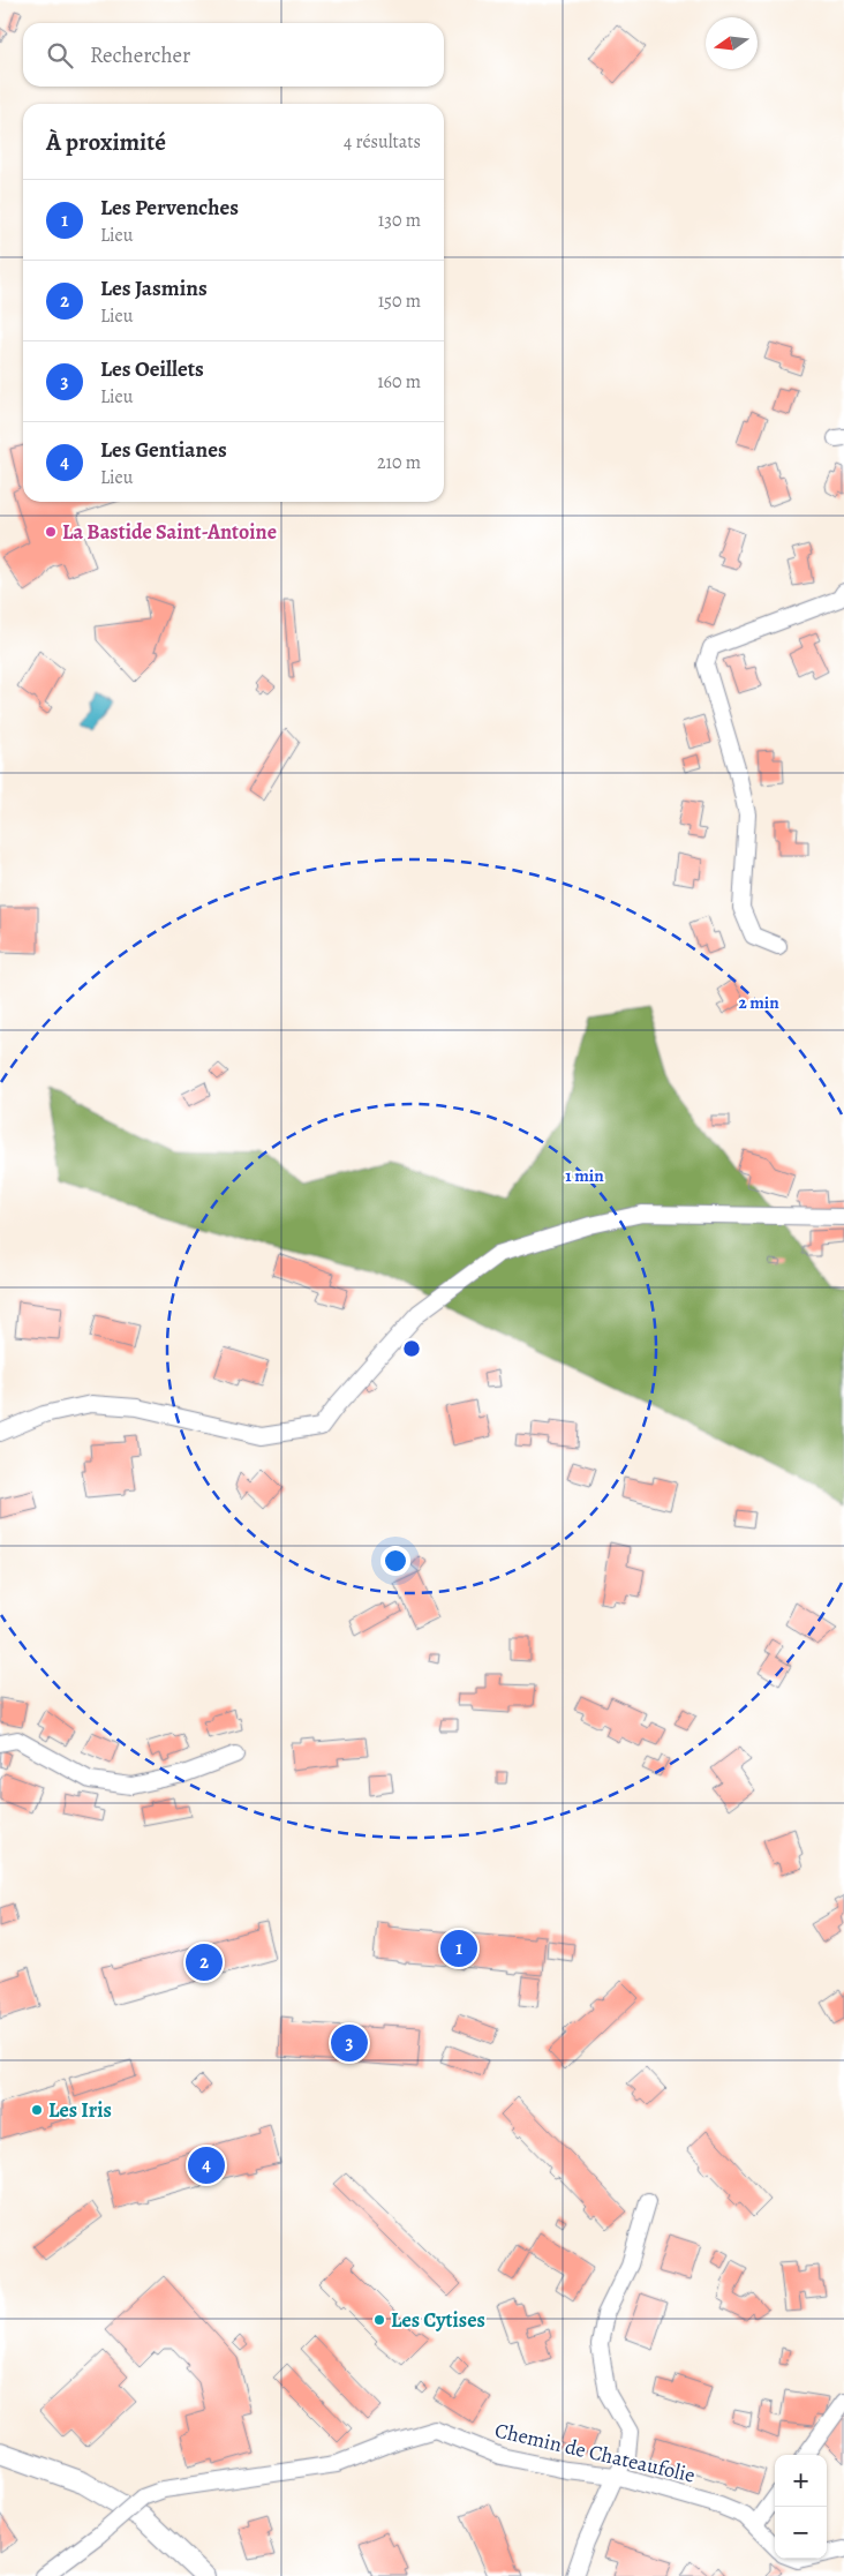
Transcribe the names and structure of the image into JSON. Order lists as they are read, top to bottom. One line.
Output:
{"streets":{"street":["Chemin de Chateaufolie"]},"places":["La Bastide Saint-Antoine","Les Iris","Les Cytises"],"north":"left","page":{"search":"Rechercher","heading":["À proximité","4 résultats"],"list":[{"mark":"1","name":"Les Pervenches","note":"Lieu","value":"130 m"},{"mark":"2","name":"Les Jasmins","note":"Lieu","value":"150 m"},{"mark":"3","name":"Les Oeillets","note":"Lieu","value":"160 m"},{"mark":"4","name":"Les Gentianes","note":"Lieu","value":"210 m"}],"pins":["1","2","3","4"],"map_buttons":["+","−"]},"rings":["2 min","1 min"]}
